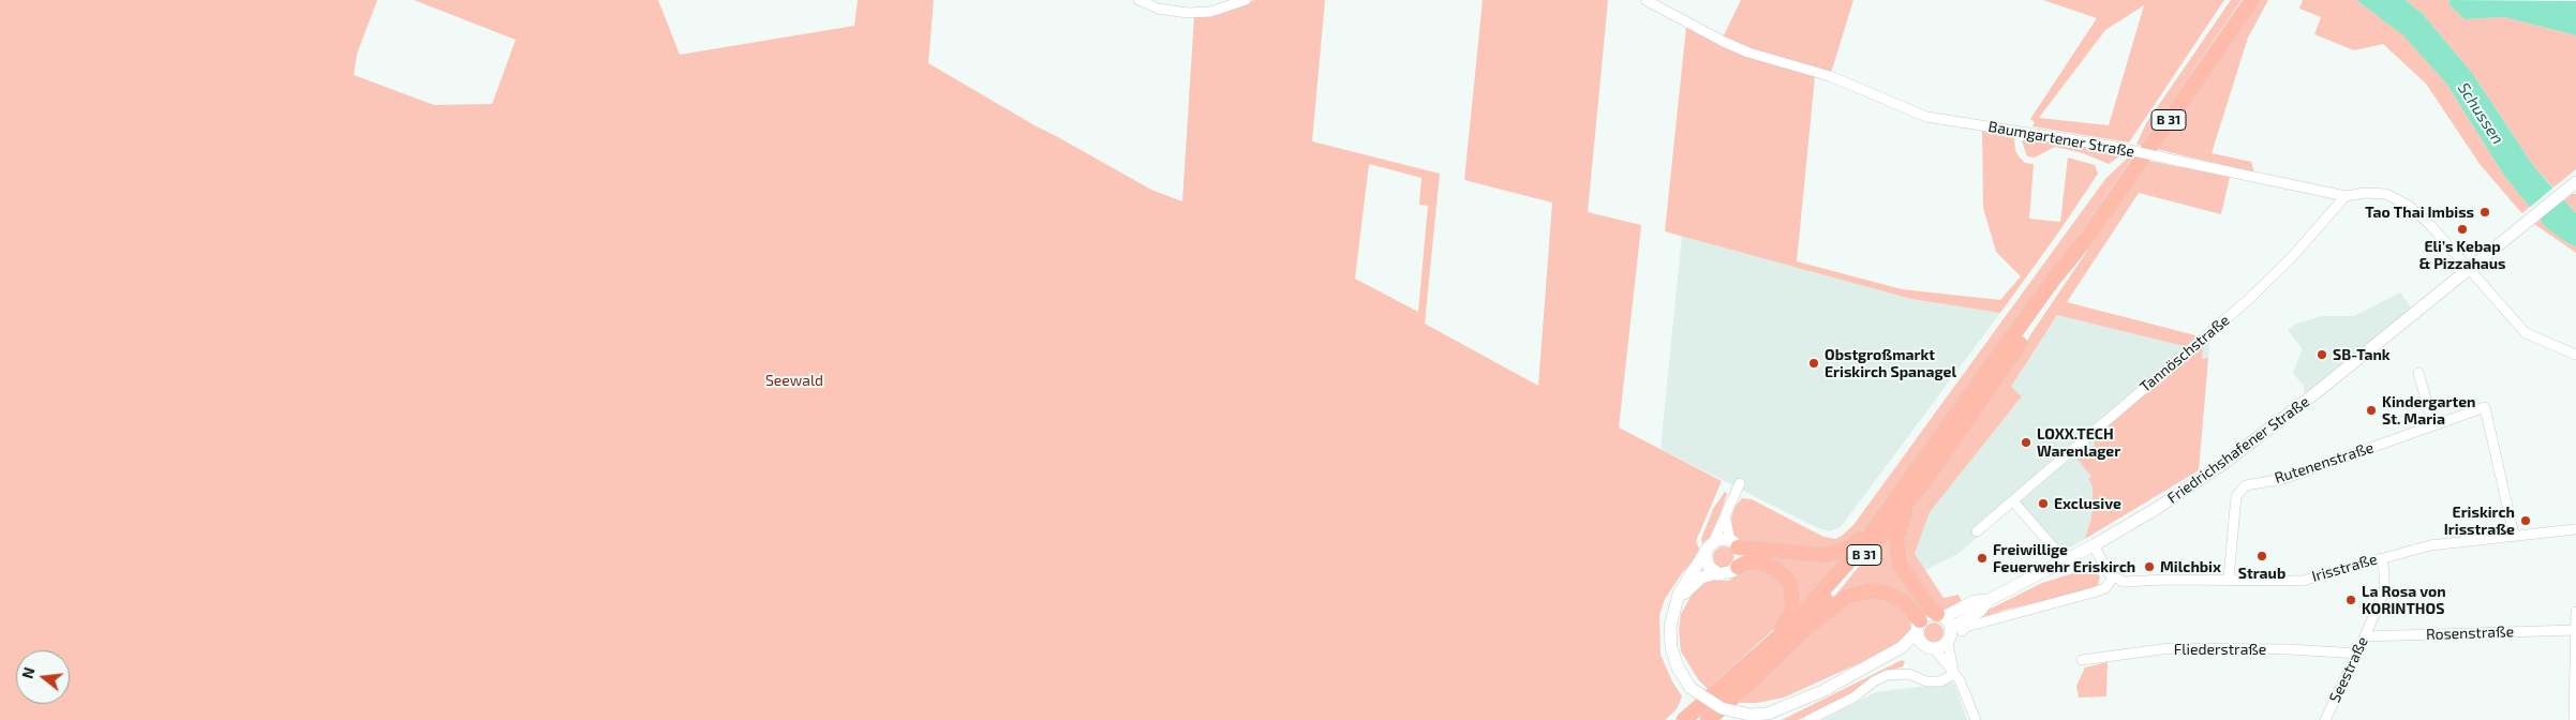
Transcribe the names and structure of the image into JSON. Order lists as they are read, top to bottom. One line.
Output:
{"streets":{"main road":["B 31"],"street":["Baumgartener Straße","Tannöschstraße","Friedrichshafener Straße","Rutenenstraße","Irisstraße","Rosenstraße","Fliederstraße","Seestraße"]},"crossings":[["Baumgartener Straße","Tannöschstraße"],["Baumgartener Straße","Friedrichshafener Straße"],["Rutenenstraße","Irisstraße"],["Irisstraße","Seestraße"],["Rosenstraße","Seestraße"],["Fliederstraße","Seestraße"]],"water":["Schussen"],"parks":["Seewald"],"places":["Tao Thai Imbiss","Eli’s Kebap & Pizzahaus","SB-Tank","Obstgroßmarkt Eriskirch Spanagel","Kindergarten St. Maria","LOXX.TECH Warenlager","Exclusive","Eriskirch Irisstraße","Straub","Freiwillige Feuerwehr Eriskirch","Milchbix","La Rosa von KORINTHOS"],"north":"left"}
